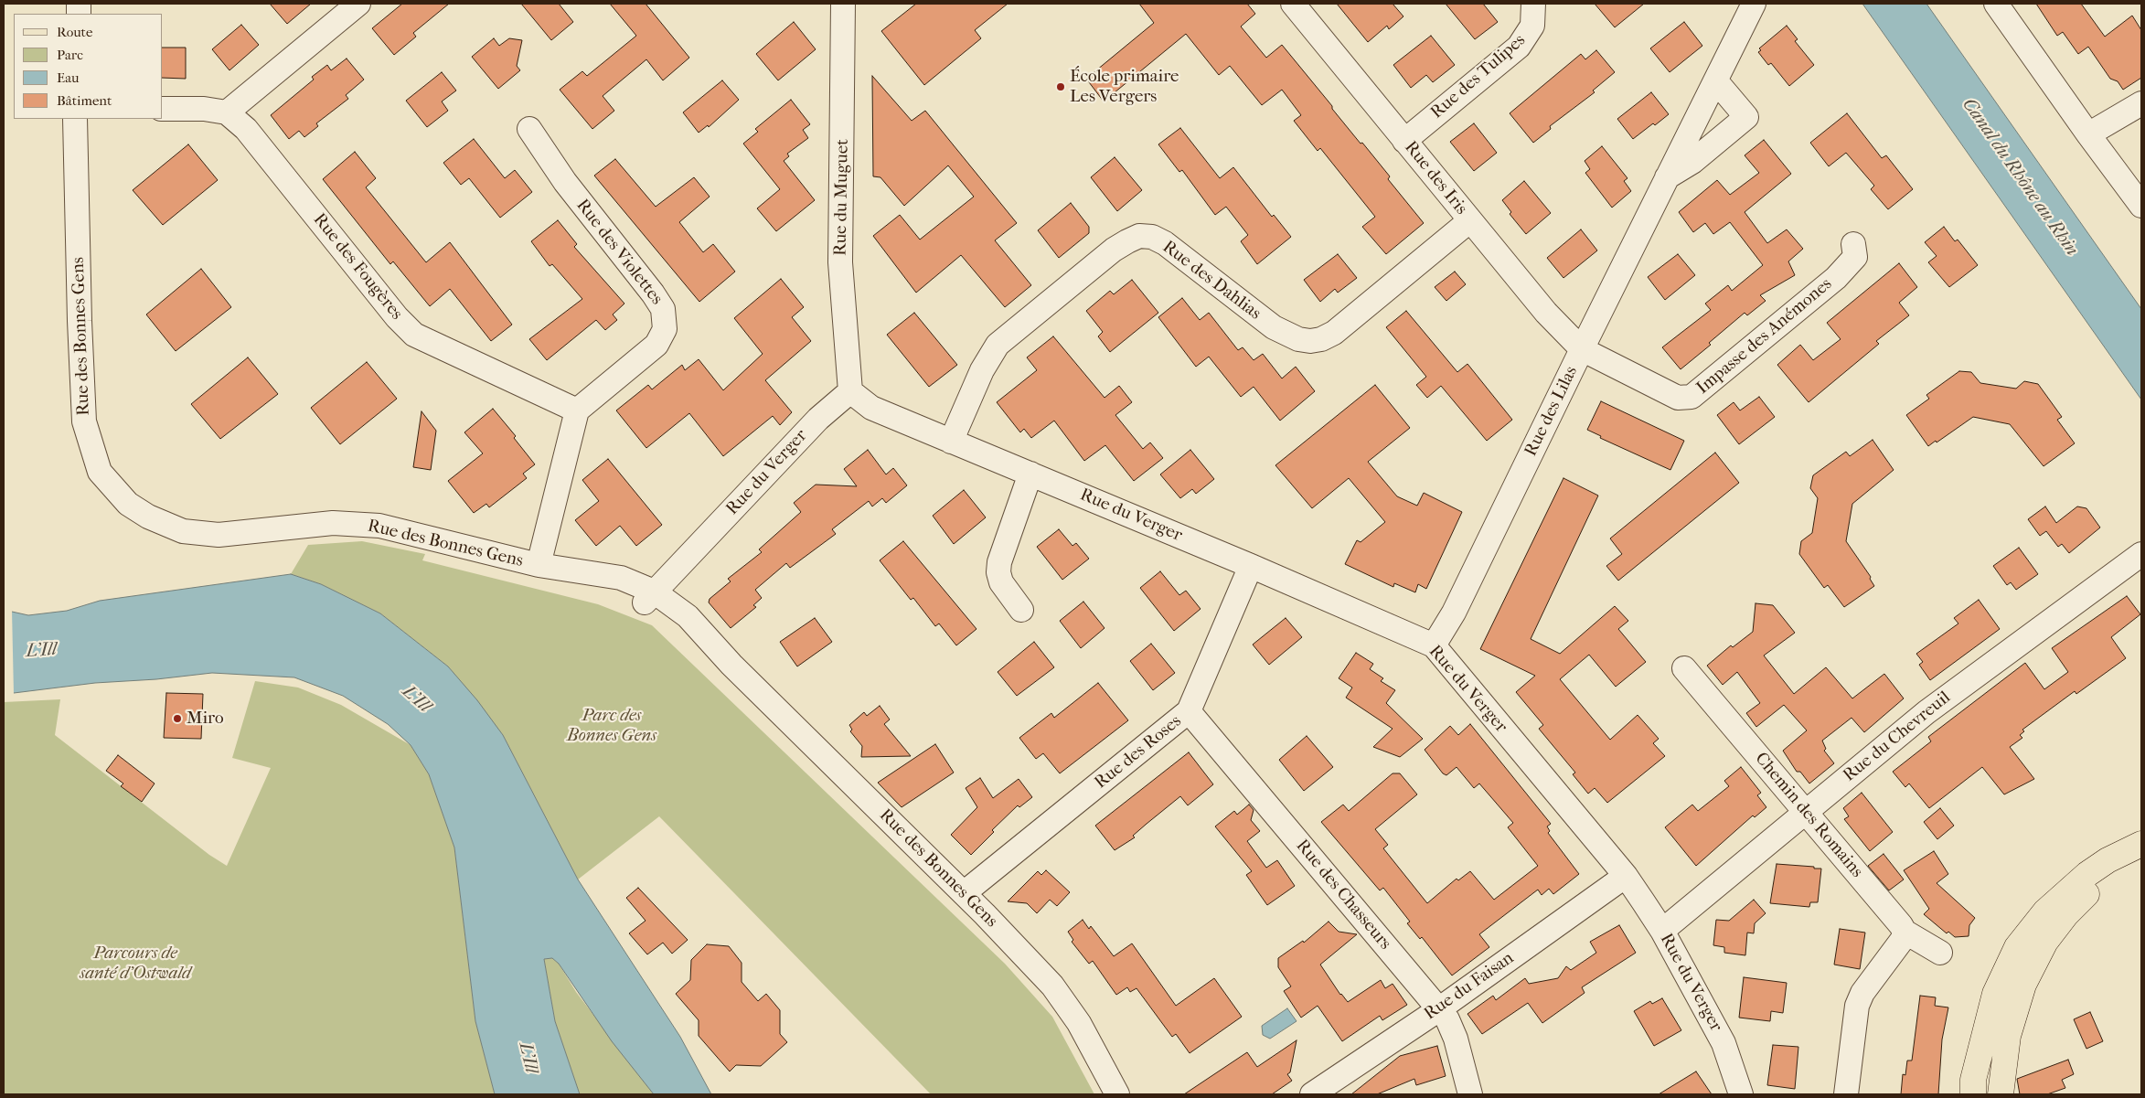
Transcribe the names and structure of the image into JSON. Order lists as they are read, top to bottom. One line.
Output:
{"streets":{"street":["Rue des Tulipes","Rue des Iris","Rue du Muguet","Rue des Violettes","Rue des Fougères","Rue des Dahlias","Rue des Bonnes Gens","Impasse des Anémones","Rue des Lilas","Rue du Verger","Rue du Chevreuil","Rue des Roses","Chemin des Romains","Rue des Chasseurs","Rue du Faisan"]},"crossings":[["Rue des Tulipes","Rue des Iris"],["Rue des Iris","Rue des Dahlias"],["Rue des Iris","Impasse des Anémones"],["Rue des Iris","Rue des Lilas"],["Rue du Muguet","Rue du Verger"],["Rue des Violettes","Rue des Fougères"],["Rue des Dahlias","Rue du Verger"],["Rue des Bonnes Gens","Rue du Verger"],["Rue des Bonnes Gens","Rue des Roses"],["Impasse des Anémones","Rue des Lilas"],["Rue des Lilas","Rue du Verger"],["Rue du Verger","Rue du Chevreuil"],["Rue du Verger","Rue des Roses"],["Rue du Verger","Rue du Faisan"],["Rue du Chevreuil","Chemin des Romains"],["Rue des Roses","Rue des Chasseurs"],["Rue des Chasseurs","Rue du Faisan"]],"water":["Canal du Rhône au Rhin","L'Ill"],"parks":["Parc des Bonnes Gens","Parcours de santé d'Ostwald"],"places":["École primaire Les Vergers","Miro"],"legend":["Route","Parc","Eau","Bâtiment"]}
